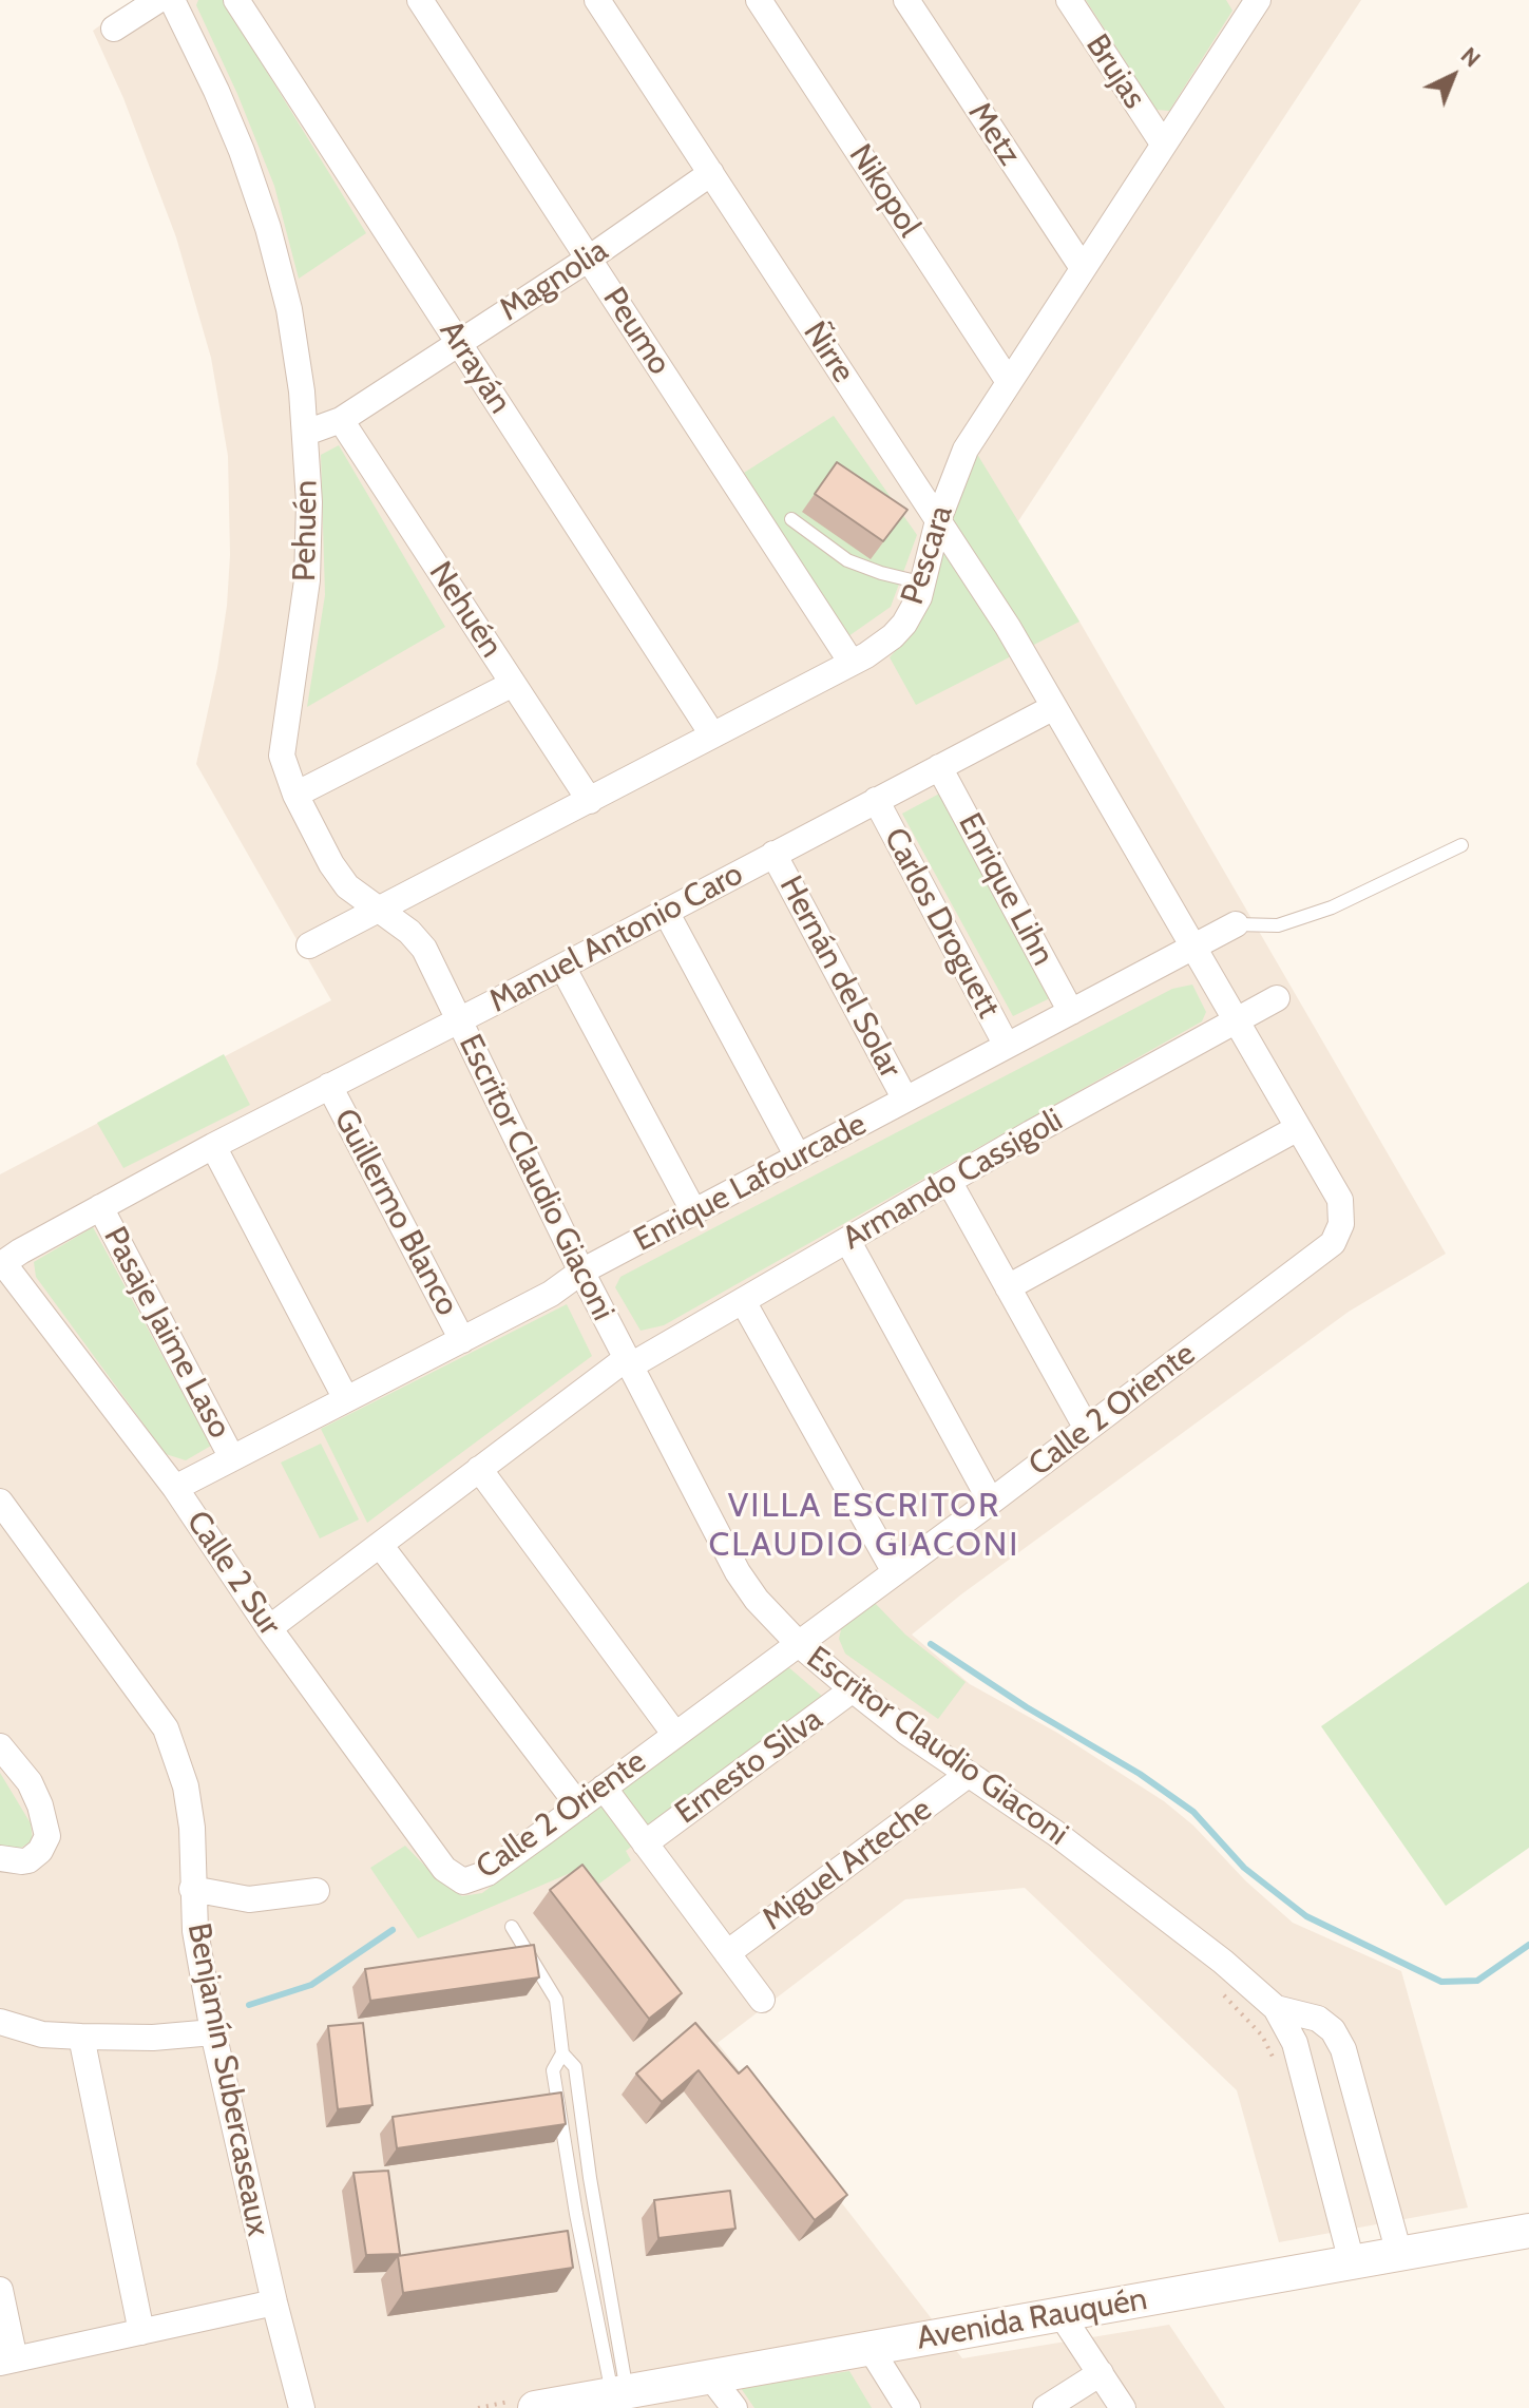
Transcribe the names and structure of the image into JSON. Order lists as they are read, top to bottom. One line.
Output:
{"streets":{"main road":["Avenida Rauquén"],"street":["Brujas","Metz","Nikopol","Magnolia","Peumo","Ñirre","Arrayán","Pehuén","Pescara","Nehuén","Enrique Lihn","Carlos Droguett","Manuel Antonio Caro","Hernán del Solar","Escritor Claudio Giaconi","Armando Cassigoli","Enrique Lafourcade","Guillermo Blanco","Pasaje Jaime Laso","Calle 2 Oriente","Calle 2 Sur","Ernesto Silva","Miguel Arteche","Benjamín Subercaseaux"]},"crossings":[["Brujas","Pescara"],["Metz","Pescara"],["Nikopol","Pescara"],["Magnolia","Peumo"],["Magnolia","Ñirre"],["Magnolia","Arrayán"],["Magnolia","Pehuén"],["Magnolia","Nehuén"],["Peumo","Pescara"],["Ñirre","Pescara"],["Ñirre","Manuel Antonio Caro"],["Ñirre","Armando Cassigoli"],["Ñirre","Enrique Lafourcade"],["Ñirre","Calle 2 Oriente"],["Arrayán","Pescara"],["Pehuén","Pescara"],["Pehuén","Manuel Antonio Caro"],["Pehuén","Escritor Claudio Giaconi"],["Pescara","Nehuén"],["Enrique Lihn","Manuel Antonio Caro"],["Enrique Lihn","Enrique Lafourcade"],["Carlos Droguett","Manuel Antonio Caro"],["Carlos Droguett","Enrique Lafourcade"],["Manuel Antonio Caro","Hernán del Solar"],["Manuel Antonio Caro","Escritor Claudio Giaconi"],["Manuel Antonio Caro","Guillermo Blanco"],["Manuel Antonio Caro","Pasaje Jaime Laso"],["Manuel Antonio Caro","Calle 2 Sur"],["Hernán del Solar","Enrique Lafourcade"],["Escritor Claudio Giaconi","Armando Cassigoli"],["Escritor Claudio Giaconi","Enrique Lafourcade"],["Escritor Claudio Giaconi","Calle 2 Oriente"],["Escritor Claudio Giaconi","Ernesto Silva"],["Escritor Claudio Giaconi","Miguel Arteche"],["Escritor Claudio Giaconi","Avenida Rauquén"],["Armando Cassigoli","Calle 2 Sur"],["Enrique Lafourcade","Guillermo Blanco"],["Enrique Lafourcade","Pasaje Jaime Laso"],["Enrique Lafourcade","Calle 2 Sur"],["Calle 2 Oriente","Calle 2 Sur"]],"districts":["VILLA ESCRITOR CLAUDIO GIACONI"],"north":"top right"}
